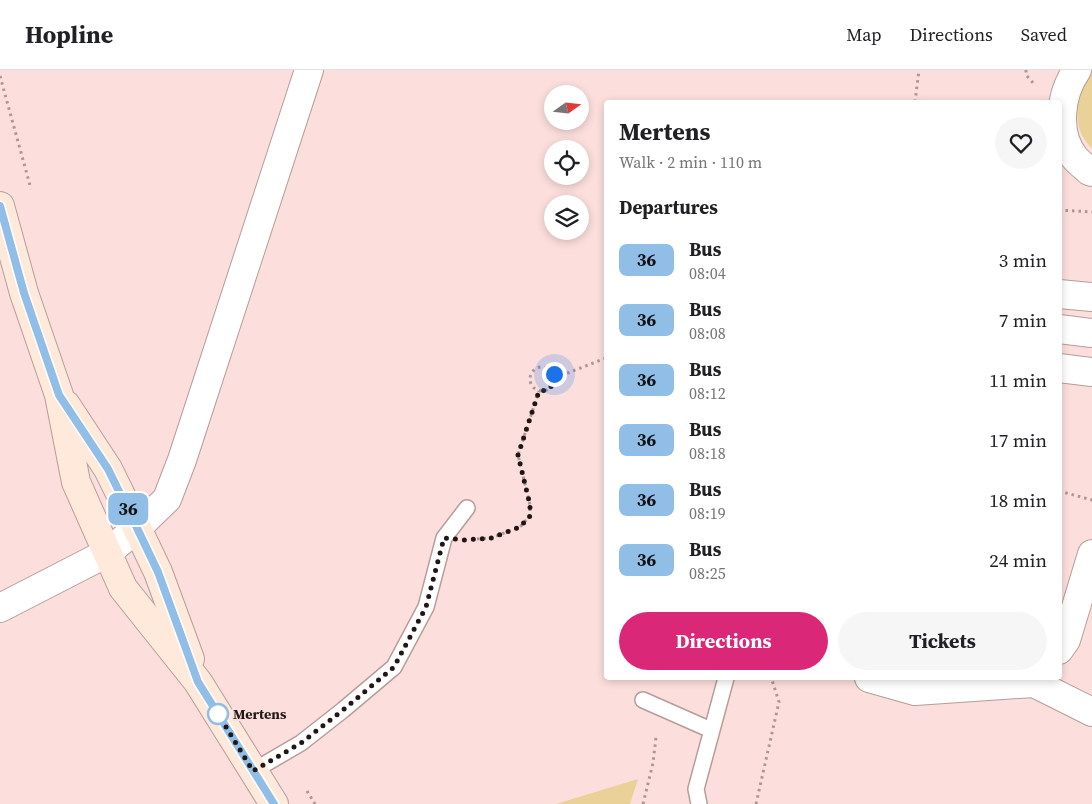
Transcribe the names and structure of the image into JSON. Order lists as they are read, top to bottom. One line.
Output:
{"places":["Mertens"],"lines":["bus line 36"],"north":"right","page":{"header":"Hopline","nav":["Map","Directions","Saved"],"on_map":"36","heading":[["Mertens","Walk · 2 min · 110 m"],"Departures"],"list":[{"mark":"36","name":"Bus","note":"08:04","value":"3 min"},{"mark":"36","name":"Bus","note":"08:08","value":"7 min"},{"mark":"36","name":"Bus","note":"08:12","value":"11 min"},{"mark":"36","name":"Bus","note":"08:18","value":"17 min"},{"mark":"36","name":"Bus","note":"08:19","value":"18 min"},{"mark":"36","name":"Bus","note":"08:25","value":"24 min"}],"buttons":["Directions","Tickets"]}}
